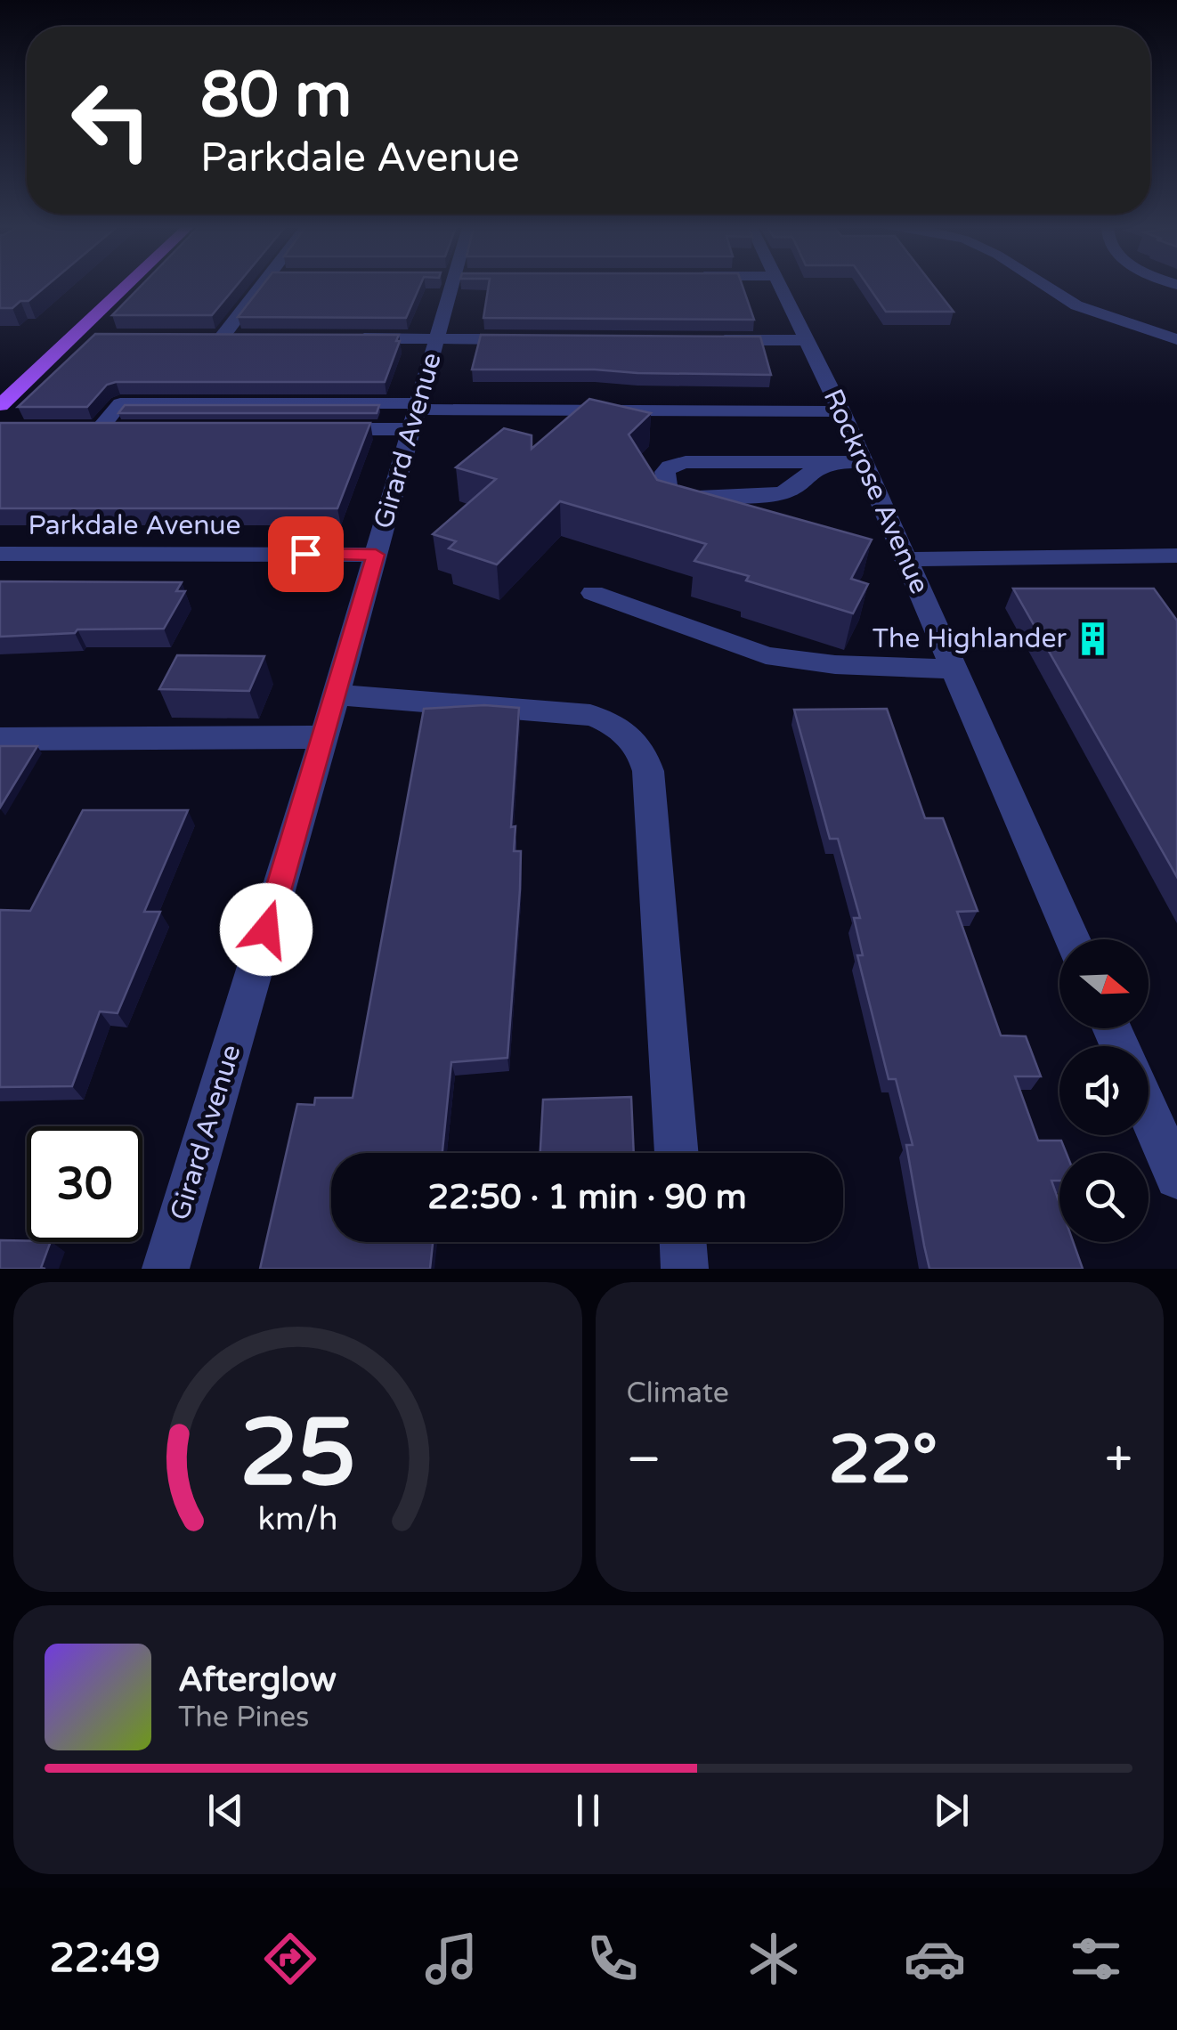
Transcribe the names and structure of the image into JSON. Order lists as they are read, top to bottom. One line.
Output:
{"streets":{"street":["Girard Avenue","Rockrose Avenue","Parkdale Avenue"]},"crossings":[["Girard Avenue","Parkdale Avenue"]],"places":{"building":["The Highlander"]},"north":"right","page":{"turn":["80 m","Parkdale Avenue"],"limit":"30","trip":"22:50 · 1 min · 90 m","tile":"Climate","heat":["−","22°","+"],"song":["Afterglow","The Pines"],"tabs":"22:49","gauge":["25","km/h"]}}
